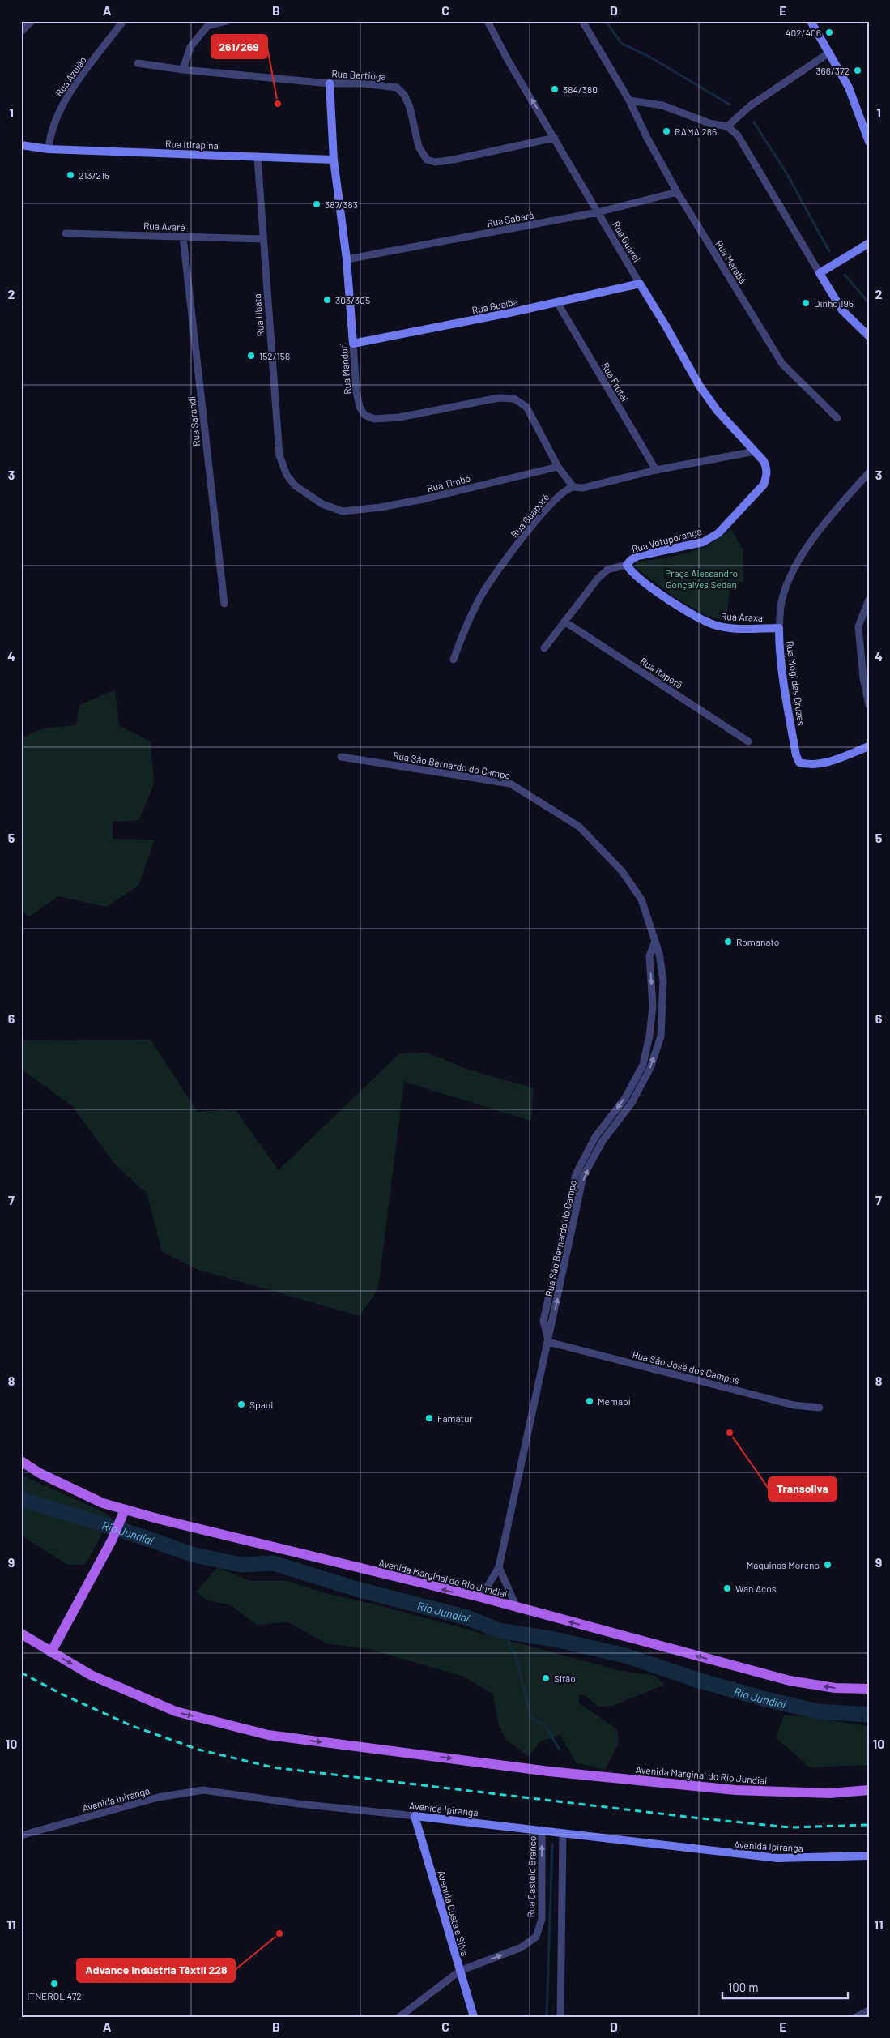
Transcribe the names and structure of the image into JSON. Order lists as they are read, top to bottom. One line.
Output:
{"streets":{"main road":["Avenida Marginal do Rio Jundiaí"],"street":["Rua Bertioga","Rua Azulão","Rua Itirapina","Rua Sabará","Rua Avaré","Rua Guarei","Rua Marabá","Rua Guaíba","Rua Ubata","Rua Manduri","Rua Frutal","Rua Sarandi","Rua Timbó","Rua Guaporé","Rua Votuporanga","Rua Araxa","Rua Itaporã","Rua Mogi das Cruzes","Rua São Bernardo do Campo","Rua São José dos Campos","Avenida Ipiranga","Rua Castelo Branco","Avenida Costa e Silva"]},"crossings":[["Rua Bertioga","Rua Guarei"],["Rua Bertioga","Rua Manduri"],["Rua Azulão","Rua Itirapina"],["Rua Itirapina","Rua Ubata"],["Rua Itirapina","Rua Manduri"],["Rua Sabará","Rua Guarei"],["Rua Sabará","Rua Marabá"],["Rua Sabará","Rua Manduri"],["Rua Avaré","Rua Ubata"],["Rua Avaré","Rua Sarandi"],["Rua Guarei","Rua Guaíba"],["Rua Guarei","Rua Guaporé"],["Rua Guarei","Rua Votuporanga"],["Rua Guaíba","Rua Manduri"],["Rua Guaíba","Rua Frutal"],["Rua Ubata","Rua Timbó"],["Rua Manduri","Rua Timbó"],["Rua Manduri","Rua Guaporé"],["Rua Frutal","Rua Guaporé"],["Rua Votuporanga","Rua Araxa"],["Rua Votuporanga","Rua Itaporã"],["Rua Araxa","Rua Mogi das Cruzes"],["Rua São Bernardo do Campo","Rua São José dos Campos"],["Rua São Bernardo do Campo","Avenida Marginal do Rio Jundiaí"],["Avenida Ipiranga","Rua Castelo Branco"],["Avenida Ipiranga","Avenida Costa e Silva"],["Rua Castelo Branco","Avenida Costa e Silva"]],"one_way":["Rua Castelo Branco"],"water":["Rio Jundiaí"],"parks":["Praça Alessandro Gonçalves Sedan"],"places":["402/406","366/372","384/380","261/269","RAMA 286","213/215","387/383","303/305","Dinho 195","152/156","Romanato","Memapi","Spani","Famatur","Transoliva","Máquinas Moreno","Wan Aços","Sifão","Advance Indústria Têxtil 228","ITNEROL 472"],"scale_bar":"100 m","grid":{"columns":["A","B","C","D","E"],"rows":["1","2","3","4","5","6","7","8","9","10","11"]}}
